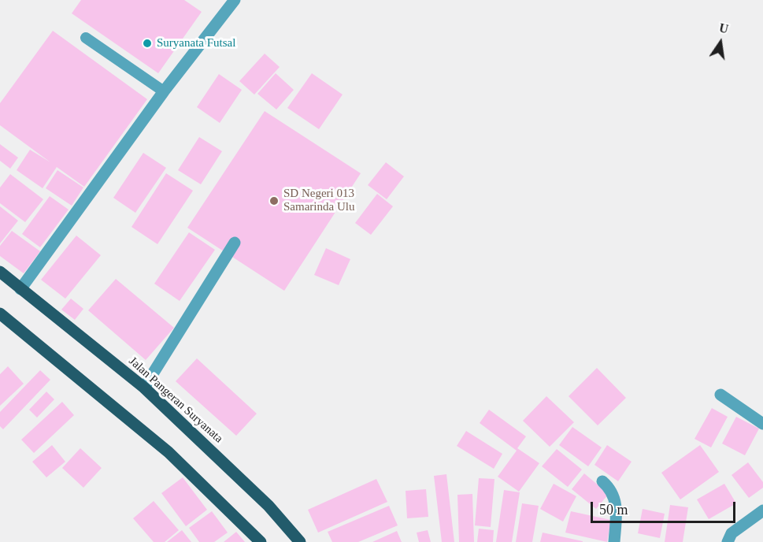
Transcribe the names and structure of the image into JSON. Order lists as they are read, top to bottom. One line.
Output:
{"streets":{"main road":["Jalan Pangeran Suryanata"]},"places":["Suryanata Futsal","SD Negeri 013 Samarinda Ulu"],"scale_bar":"50 m","north":"top"}
